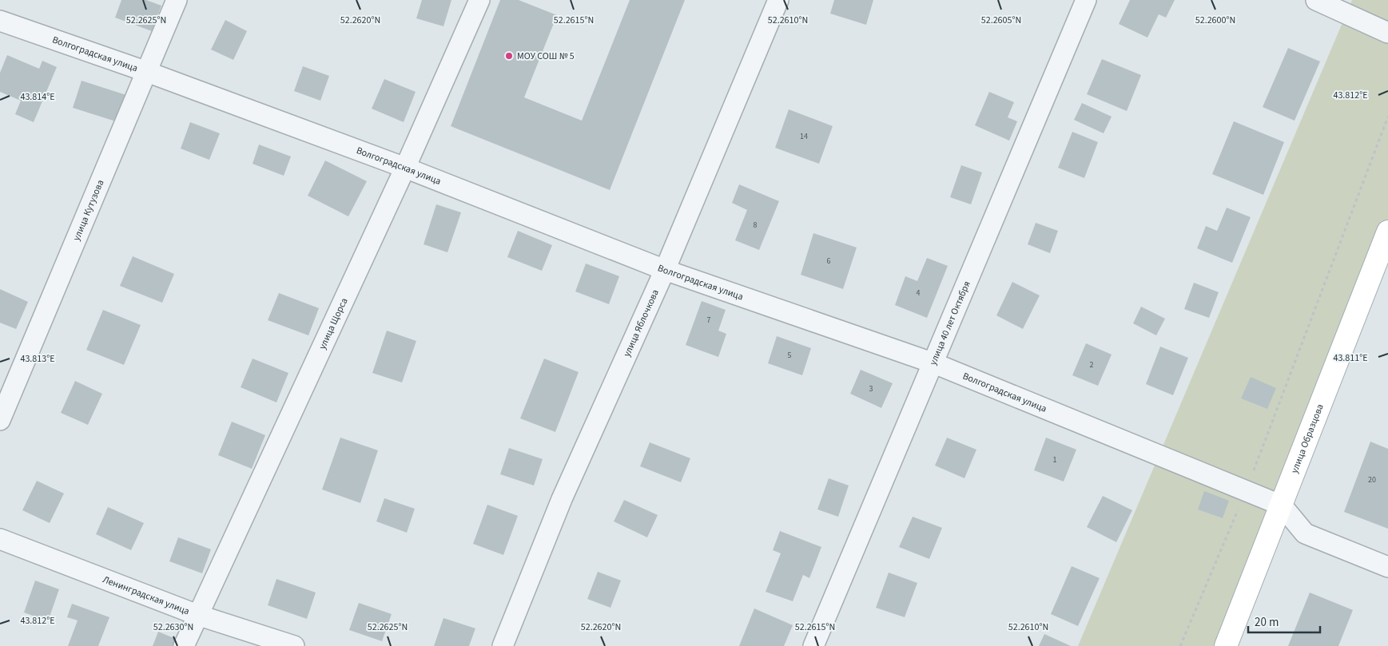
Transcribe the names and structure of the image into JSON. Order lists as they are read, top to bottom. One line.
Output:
{"streets":{"street":["Волгоградская улица","улица Кутузова","улица Щорса","улица Яблочкова","улица 40 лет Октября","улица Образцова","Ленинградская улица"]},"crossings":[["Волгоградская улица","улица Кутузова"],["Волгоградская улица","улица Щорса"],["Волгоградская улица","улица Яблочкова"],["Волгоградская улица","улица 40 лет Октября"],["Волгоградская улица","улица Образцова"],["улица Щорса","Ленинградская улица"]],"places":["МОУ СОШ № 5"],"house_numbers":["14","8","6","4","7","5","2","3","1","20"],"scale_bar":"20 m","coordinates":["52.2600°N","52.2625°N","52.2620°N","52.2615°N","52.2610°N","52.2605°N","43.812°E","43.814°E","43.811°E","43.813°E","52.2630°N"]}
